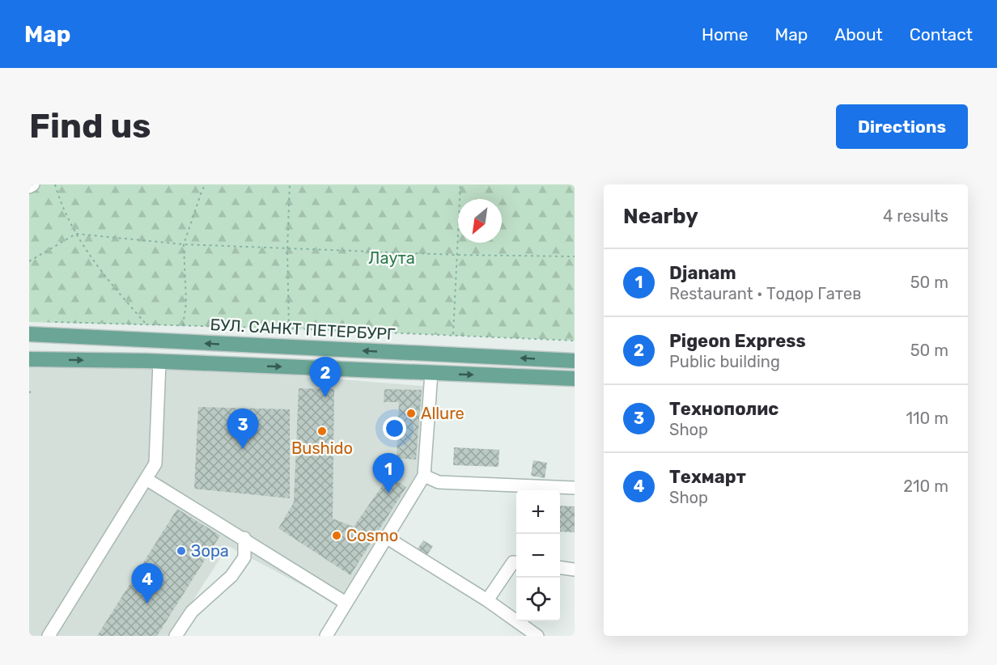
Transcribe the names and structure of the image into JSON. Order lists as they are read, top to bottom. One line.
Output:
{"streets":{"main road":["БУЛ. САНКТ ПЕТЕРБУРГ"]},"parks":["Лаута"],"places":["Allure","Bushido","Cosmo","Зора"],"north":"bottom left","page":{"header":"Map","nav":["Home","Map","About","Contact"],"buttons":"Directions","title":"Find us","heading":["Nearby","4 results"],"list":[{"mark":"1","name":"Djanam","note":"Restaurant · Тодор Гатев","value":"50 m"},{"mark":"2","name":"Pigeon Express","note":"Public building","value":"50 m"},{"mark":"3","name":"Технополис","note":"Shop","value":"110 m"},{"mark":"4","name":"Техмарт","note":"Shop","value":"210 m"}],"pins":["2","3","1","4"],"map_buttons":["+","−"]}}
